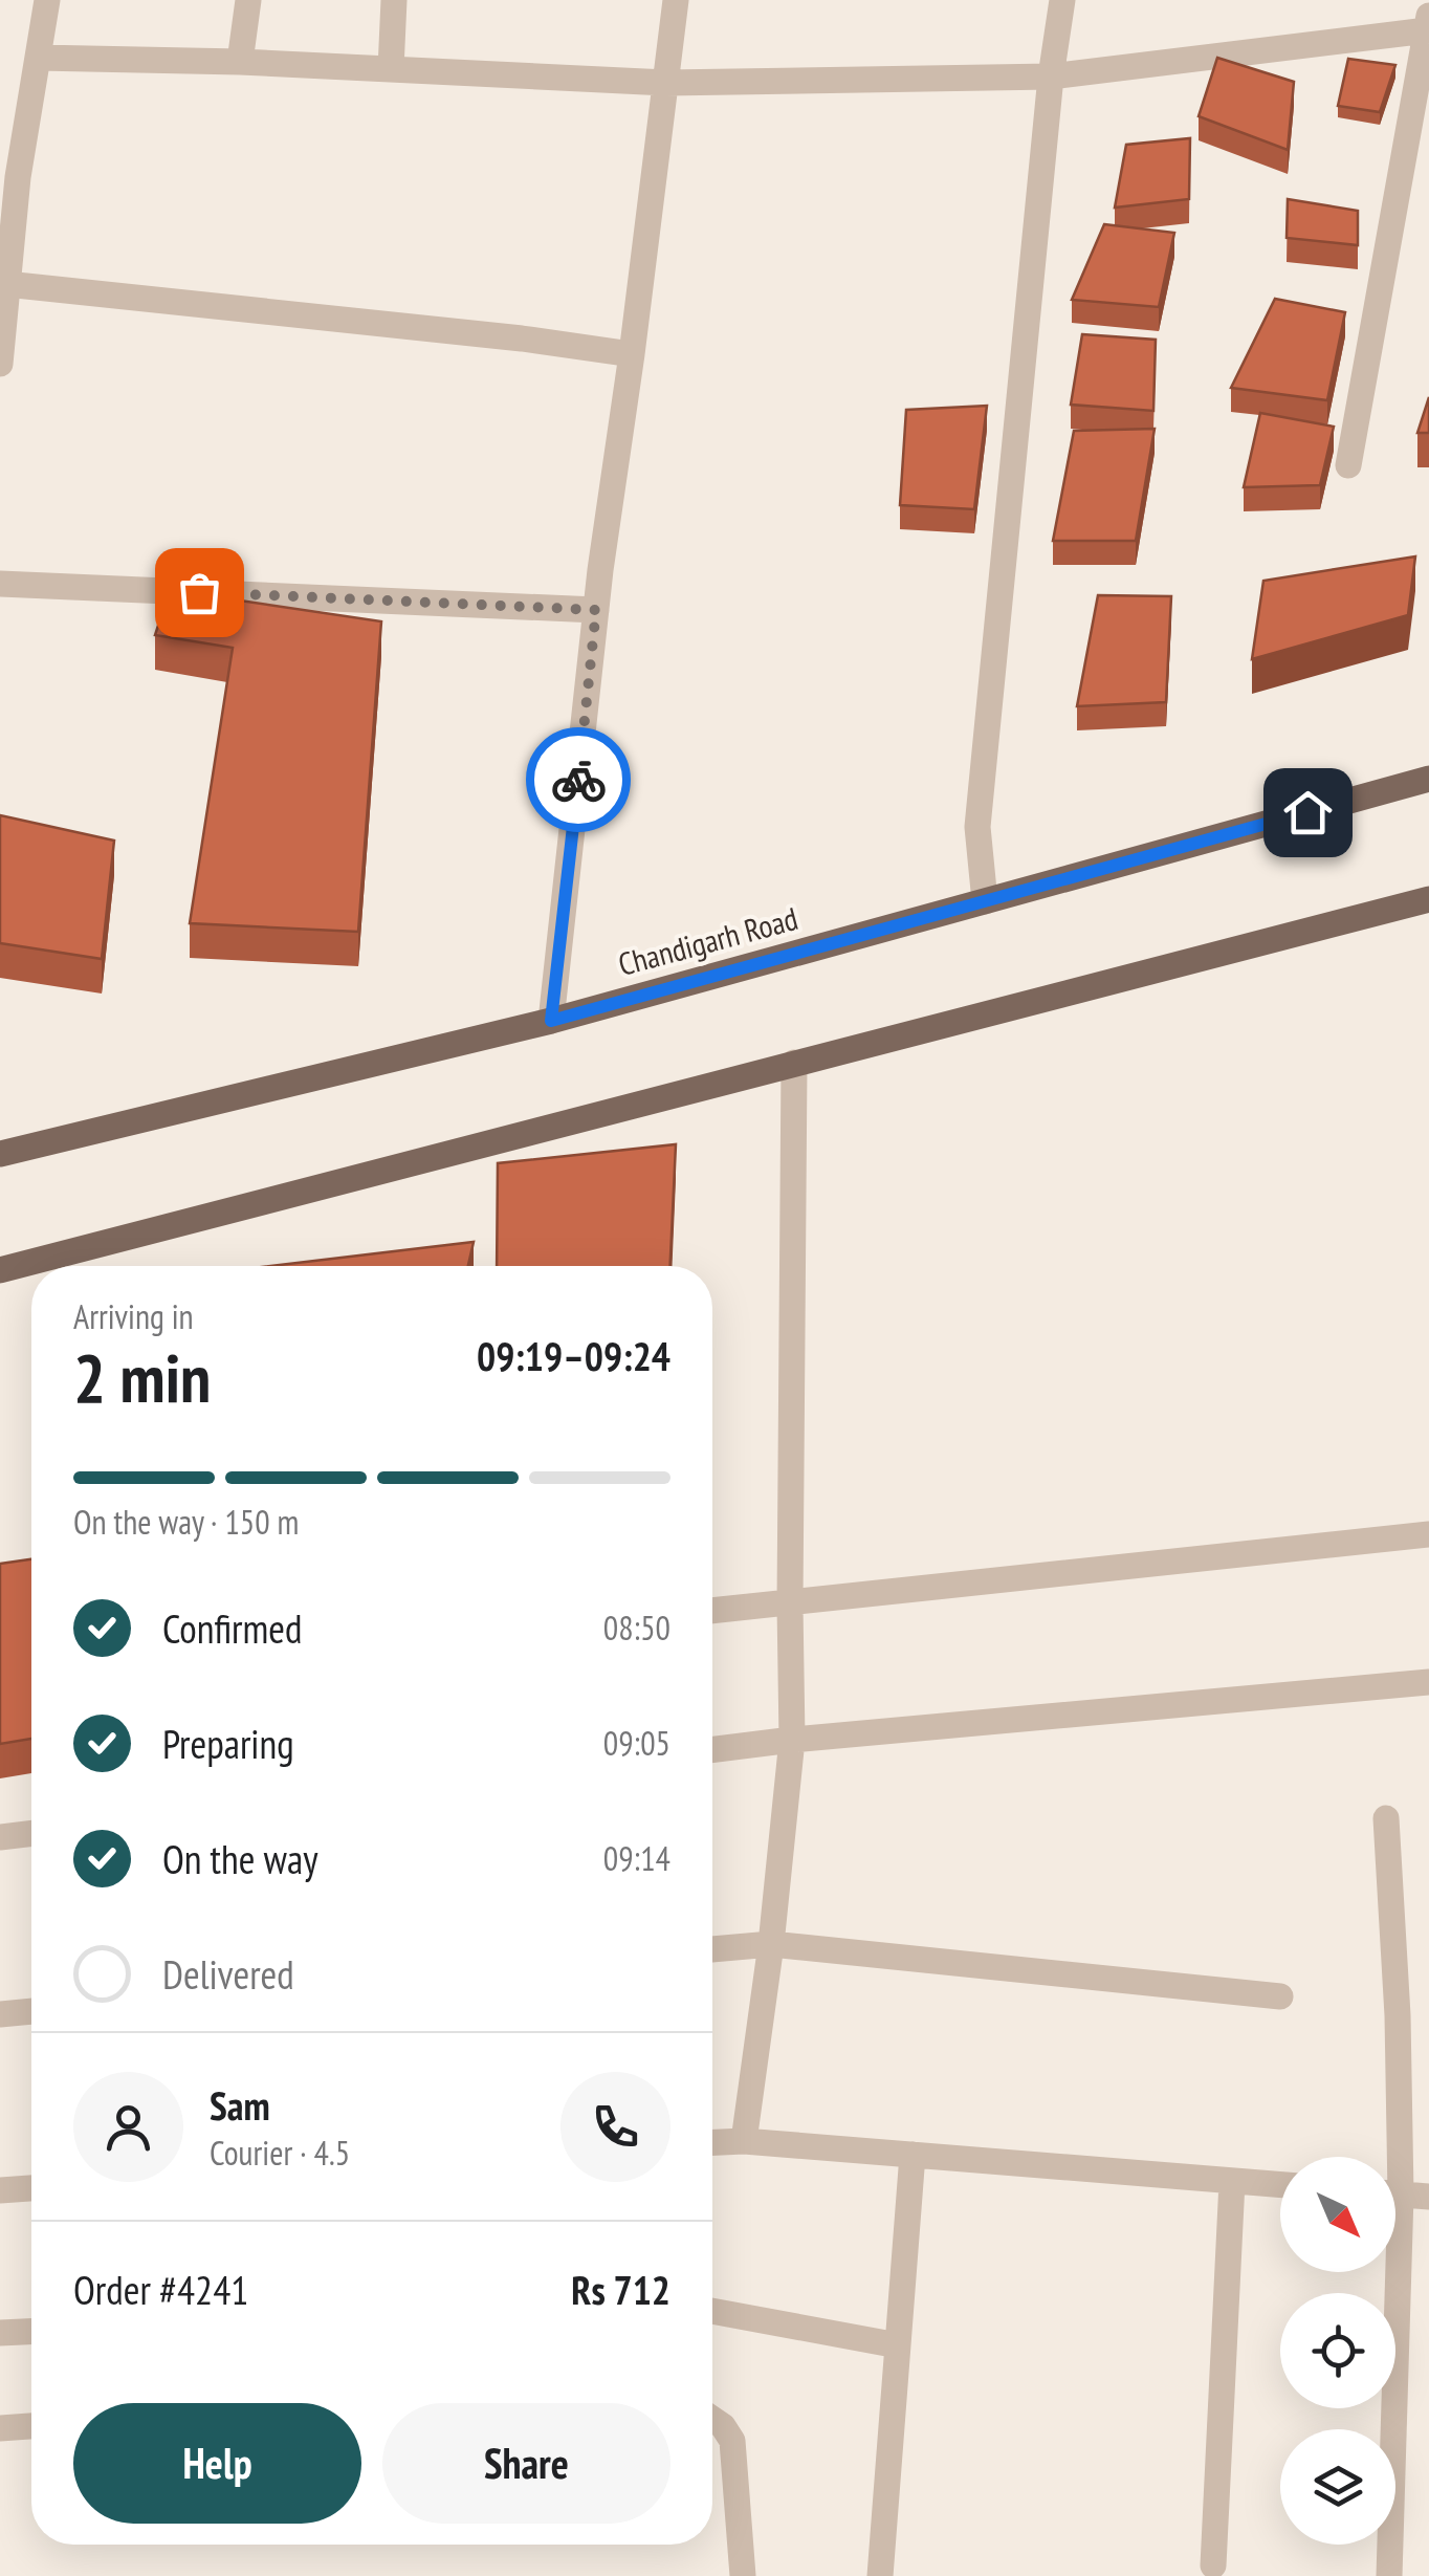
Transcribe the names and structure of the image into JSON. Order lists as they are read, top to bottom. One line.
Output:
{"streets":{"main road":["Chandigarh Road"]},"north":"bottom right","page":{"heading":["2 min","Arriving in","09:19–09:24"],"panel":["Sam","Courier · 4.5","Order #4241","Rs 712"],"bar":"On the way · 150 m","list":[["Confirmed","08:50"],["Preparing","09:05"],["On the way","09:14"],"Delivered"],"buttons":["Help","Share"]}}
